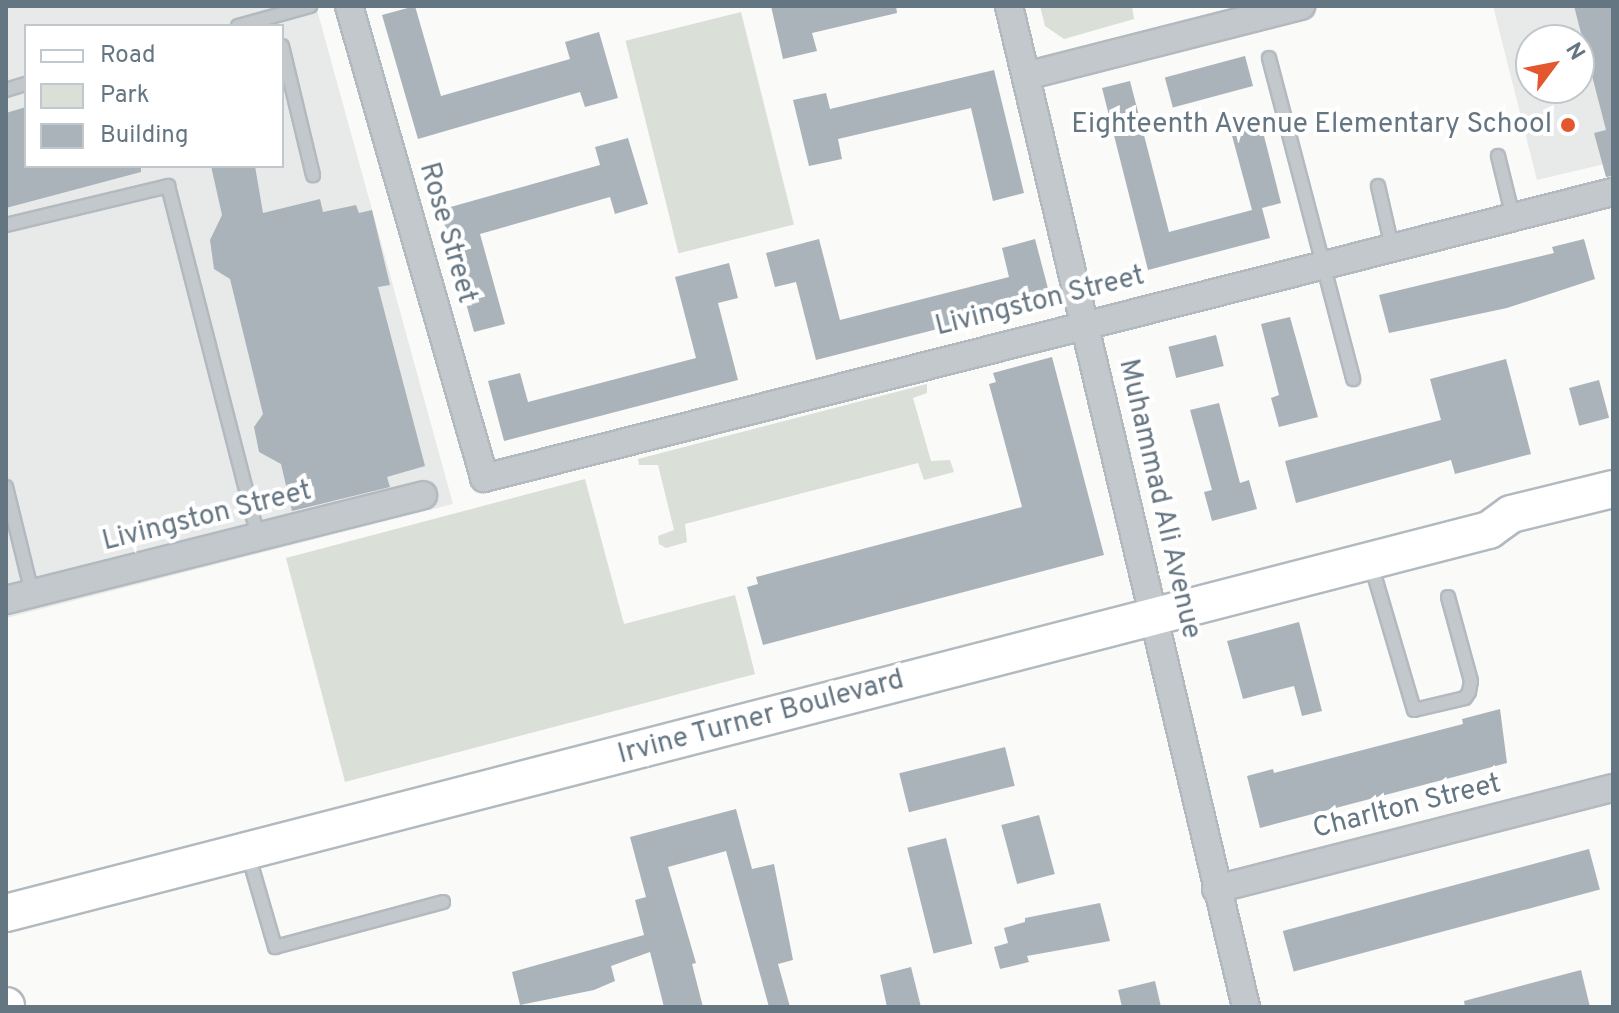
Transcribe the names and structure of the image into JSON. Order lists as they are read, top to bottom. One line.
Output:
{"streets":{"main road":["Irvine Turner Boulevard"],"street":["Rose Street","Livingston Street","Muhammad Ali Avenue","Charlton Street"]},"crossings":[["Rose Street","Livingston Street"],["Livingston Street","Muhammad Ali Avenue"],["Muhammad Ali Avenue","Irvine Turner Boulevard"],["Muhammad Ali Avenue","Charlton Street"]],"places":["Eighteenth Avenue Elementary School"],"legend":["Road","Park","Building"],"north":"top right"}
